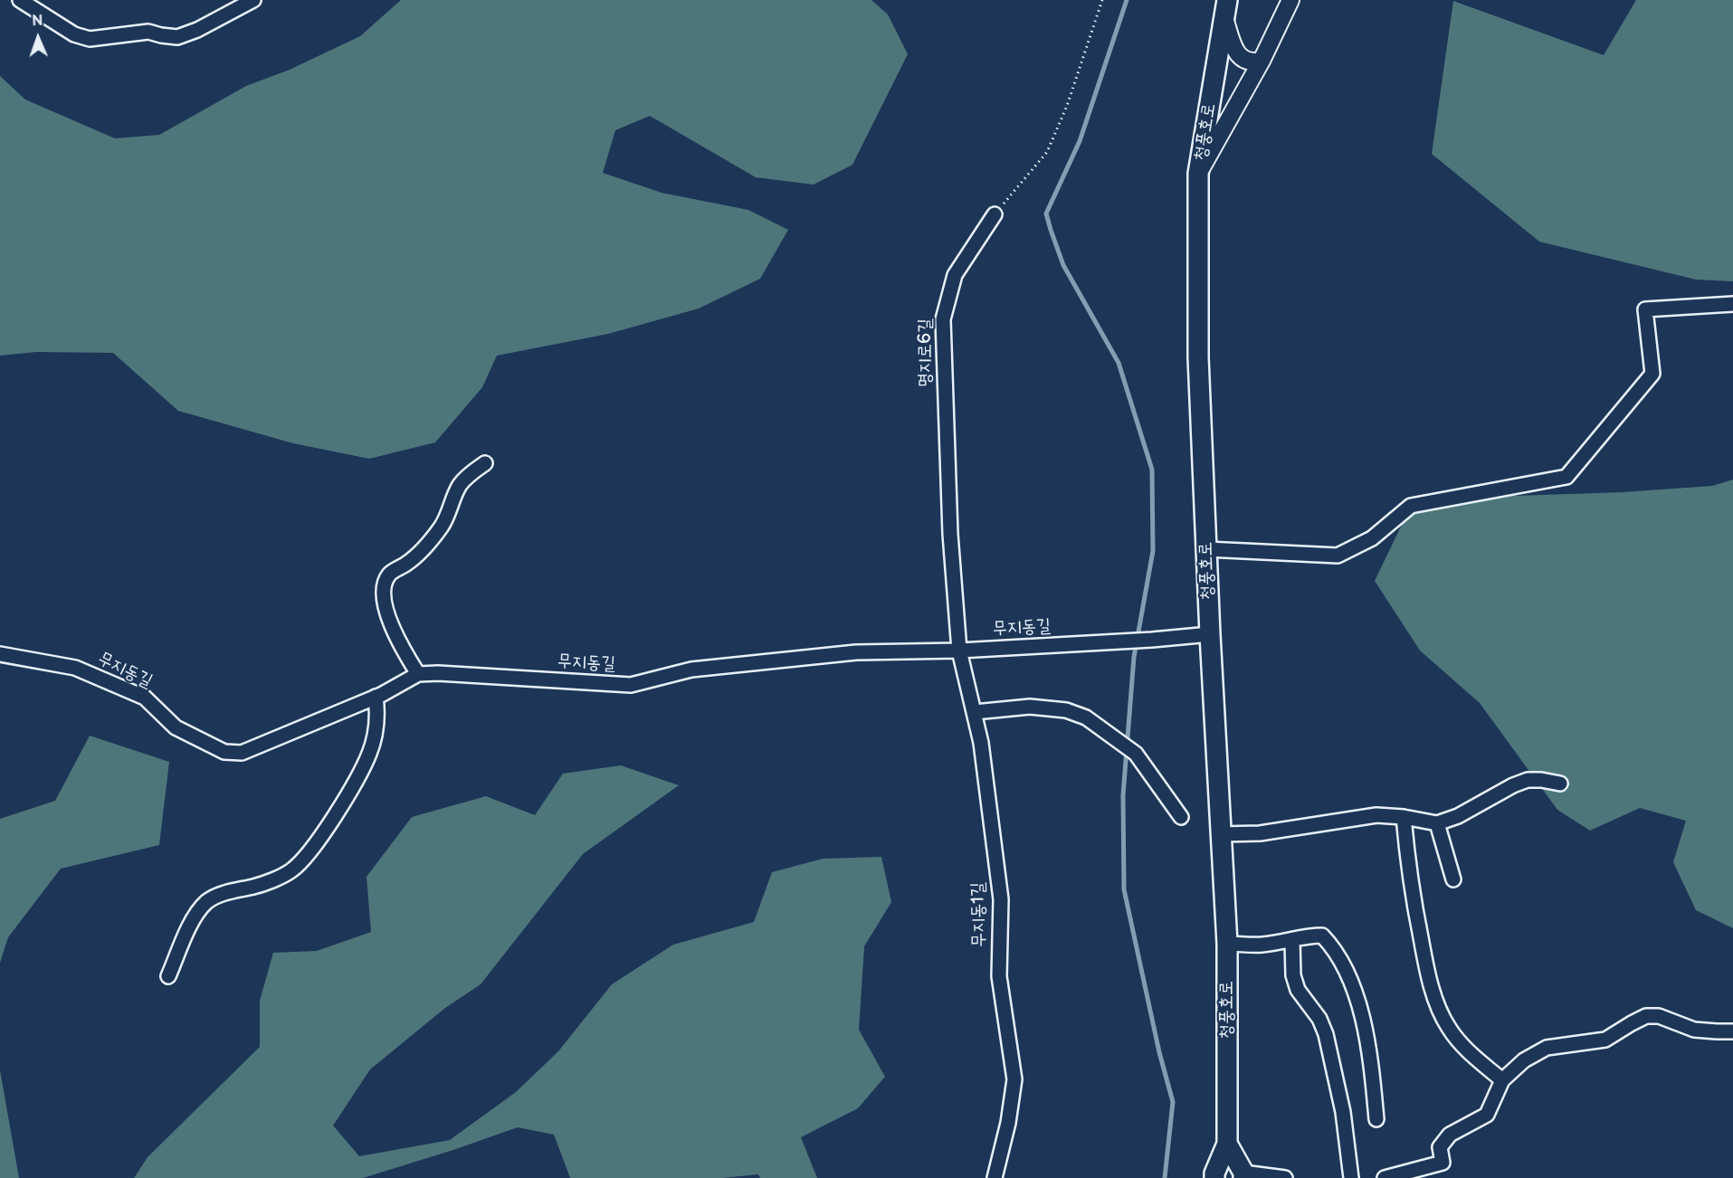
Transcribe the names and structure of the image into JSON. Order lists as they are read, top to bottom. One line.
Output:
{"streets":{"main road":["청풍호로"],"street":["명지로6길","무지동길","무지동1길"]},"crossings":[["청풍호로","무지동길"],["명지로6길","무지동길"],["명지로6길","무지동1길"],["무지동길","무지동1길"]],"north":"top"}
